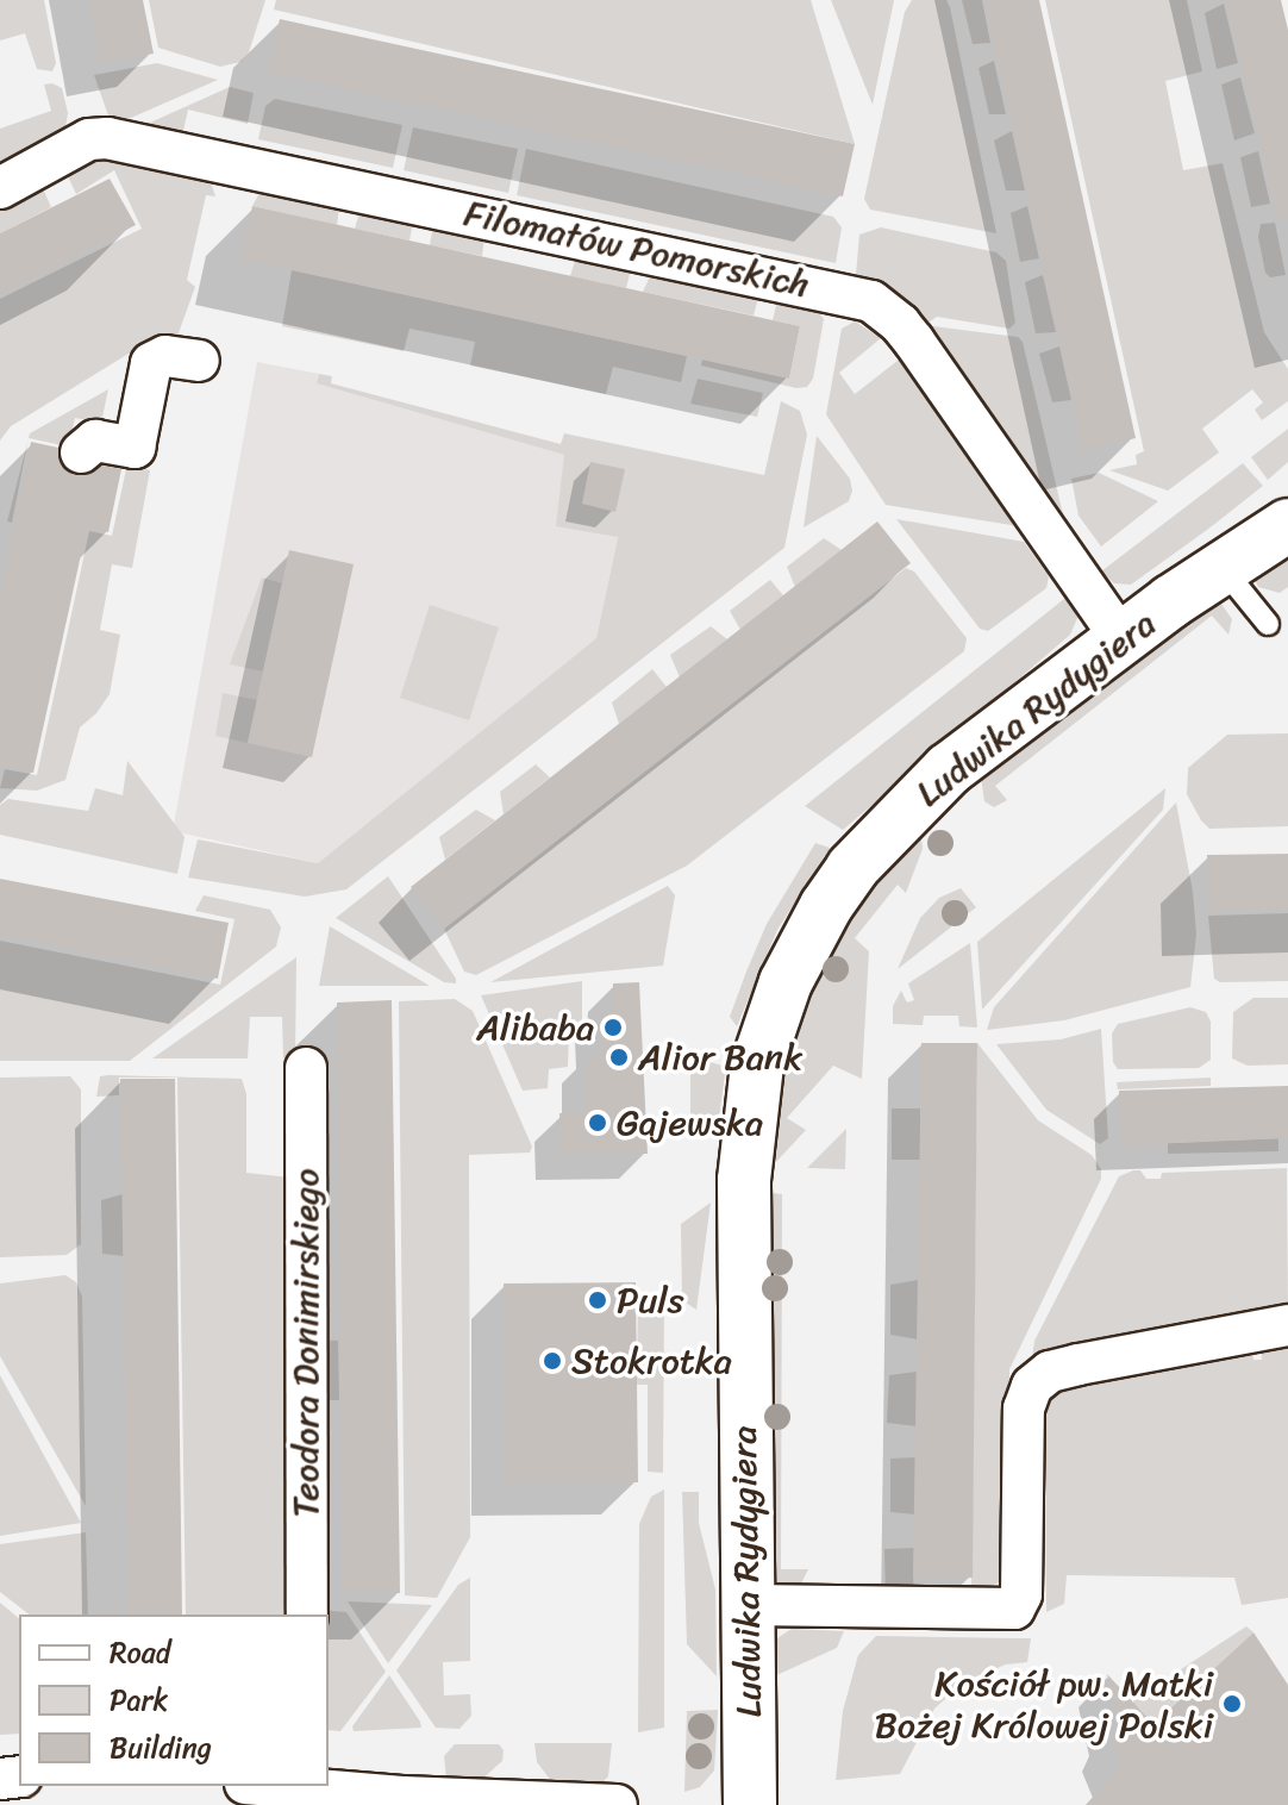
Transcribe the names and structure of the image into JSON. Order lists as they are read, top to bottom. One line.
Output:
{"streets":{"street":["Filomatów Pomorskich","Ludwika Rydygiera","Teodora Donimirskiego"]},"crossings":[["Filomatów Pomorskich","Ludwika Rydygiera"]],"places":["Alibaba","Alior Bank","Gajewska","Puls","Stokrotka","Kościół pw. Matki Bożej Królowej Polski"],"legend":["Road","Park","Building"]}
